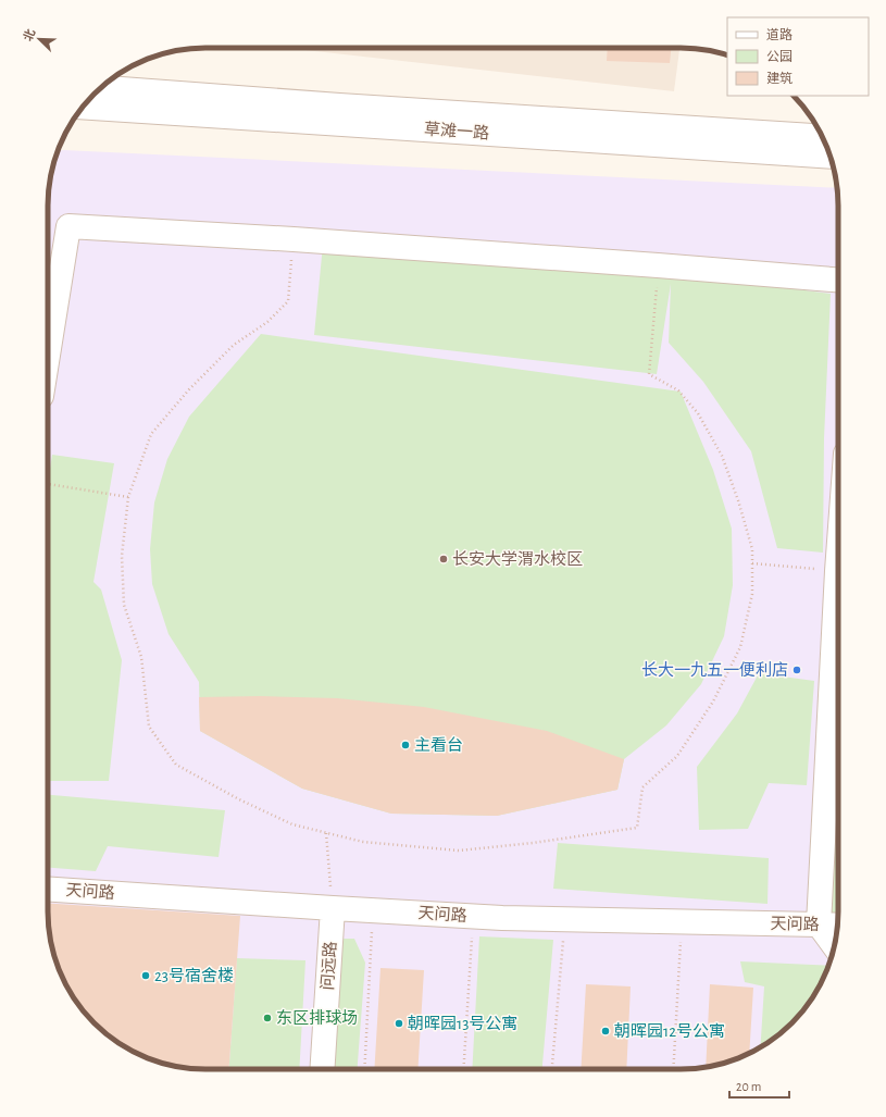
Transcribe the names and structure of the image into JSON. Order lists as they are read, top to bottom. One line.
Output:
{"streets":{"street":["草滩一路","天问路","问远路"]},"crossings":[["天问路","问远路"]],"places":["长安大学渭水校区","长大一九五一便利店","主看台","23号宿舍楼","东区排球场","朝晖园13号公寓","朝晖园12号公寓"],"legend":["道路","公园","建筑"],"scale_bar":"20 m","north":"top left"}
